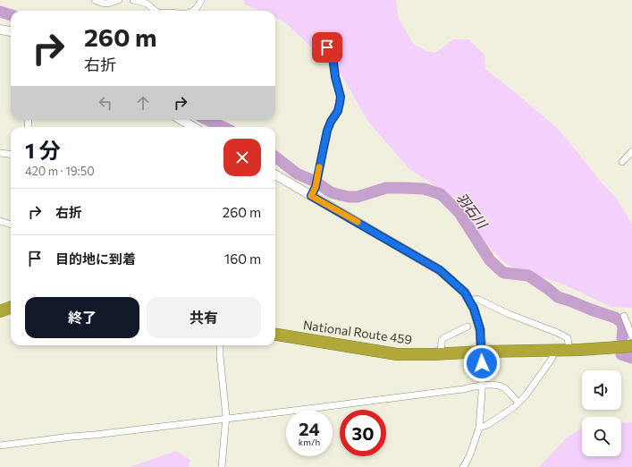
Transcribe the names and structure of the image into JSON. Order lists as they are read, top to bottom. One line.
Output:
{"streets":{"highway":["National Route 459"]},"water":["羽石川"],"page":{"turn":["260 m","右折"],"heading":["1 分","420 m · 19:50"],"list":[{"name":"右折","value":"260 m"},{"name":"目的地に到着","value":"160 m"}],"buttons":["終了","共有"],"speed":"24 km/h","limit":"30"}}
